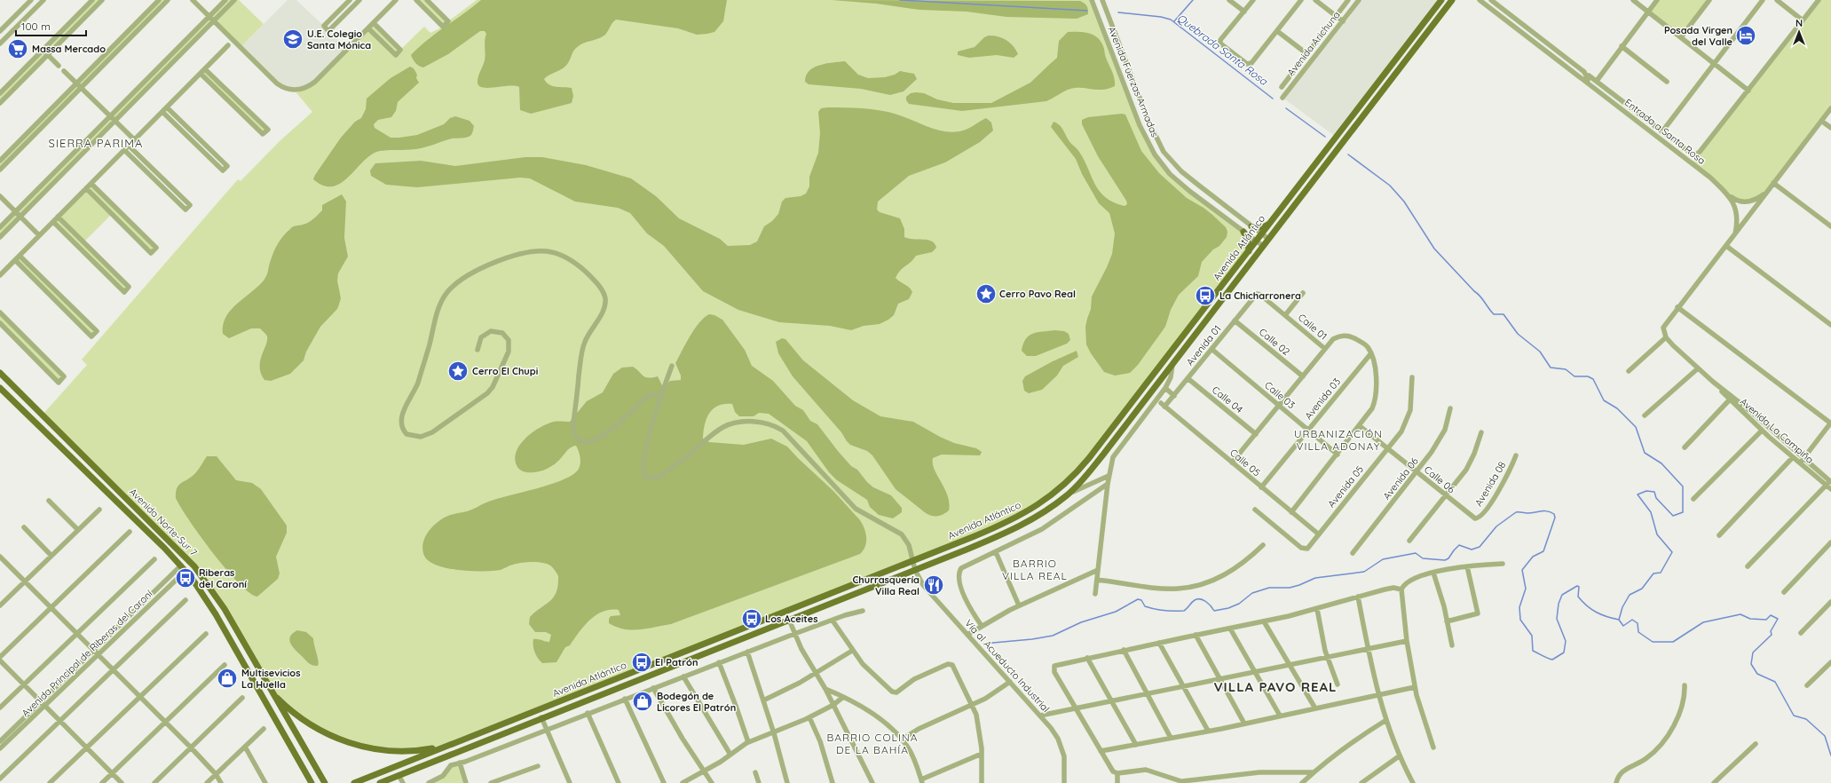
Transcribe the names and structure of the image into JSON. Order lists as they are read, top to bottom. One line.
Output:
{"streets":{"main road":["Avenida Atlántico","Avenida Norte-Sur 7"],"street":["Avenida Arichuna","Avenida Fuerzas Armadas","Entrada a Santa Rosa","Calle 01","Calle 02","Avenida 01","Calle 03","Avenida 03","Calle 04","Avenida La Campiña","Calle 05","Avenida 06","Calle 06","Avenida 08","Avenida 05","Avenida Principal de Riberas del Caroní","Vía al Acueducto Industrial"]},"crossings":[["Avenida Fuerzas Armadas","Avenida Atlántico"],["Avenida Atlántico","Vía al Acueducto Industrial"],["Calle 01","Avenida 01"],["Calle 02","Avenida 01"],["Avenida 01","Calle 03"],["Avenida 01","Calle 04"],["Avenida 01","Calle 05"],["Calle 03","Avenida 03"],["Avenida 03","Calle 05"],["Calle 05","Avenida 05"],["Avenida 06","Calle 06"],["Calle 06","Avenida 08"],["Calle 06","Avenida 05"],["Avenida Norte-Sur 7","Avenida Principal de Riberas del Caroní"]],"districts":["SIERRA PARIMA","URBANIZACIÓN VILLA ADONAY","BARRIO VILLA REAL","VILLA PAVO REAL","BARRIO COLINA DE LA BAHÍA"],"water":["Quebrada Santa Rosa"],"places":{"hotel":["Posada Virgen del Valle"],"school or university":["U.E. Colegio Santa Mónica"],"supermarket":["Massa Mercado"],"place":["Cerro Pavo Real","Cerro El Chupi"],"bus stop":["La Chicharronera","Riberas del Caroní","Los Aceites","El Patrón"],"restaurant":["Churrasquería Villa Real"],"shop":["Multisevicios La Huella","Bodegón de Licores El Patrón"]},"scale_bar":"100 m","north":"top"}
